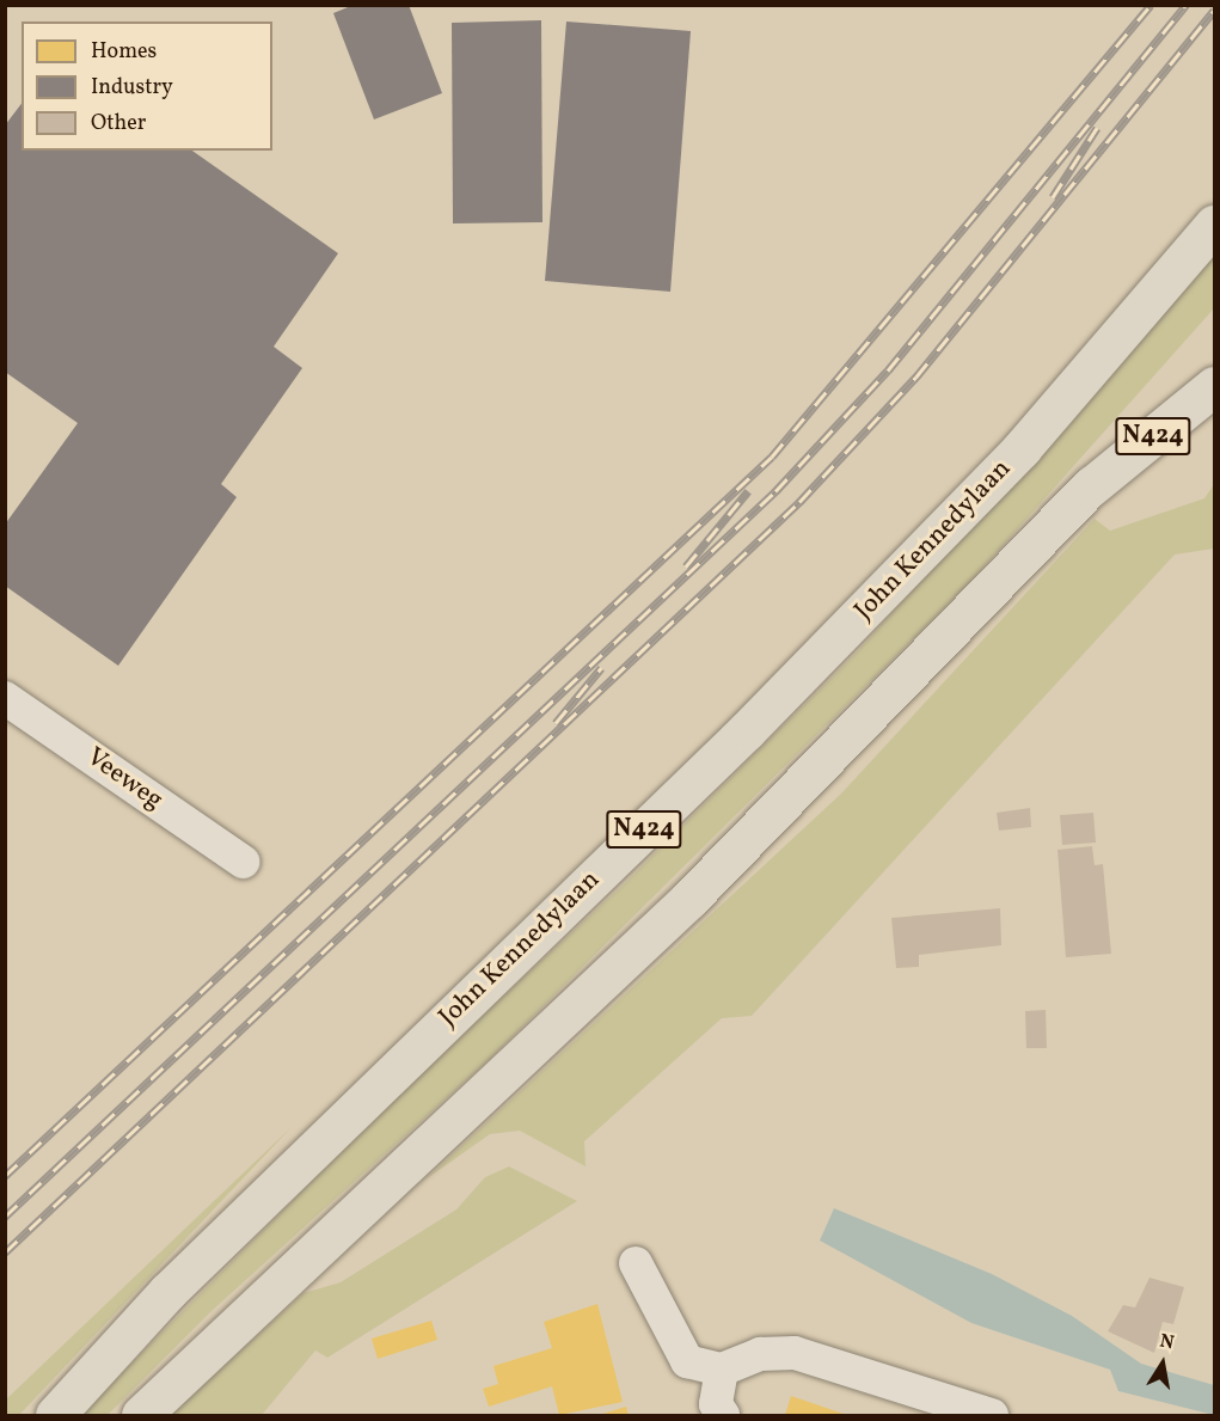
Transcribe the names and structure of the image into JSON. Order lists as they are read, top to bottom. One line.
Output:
{"streets":{"highway":["N424","John Kennedylaan"],"street":["Veeweg"]},"legend":["Homes","Industry","Other"],"north":"top"}
